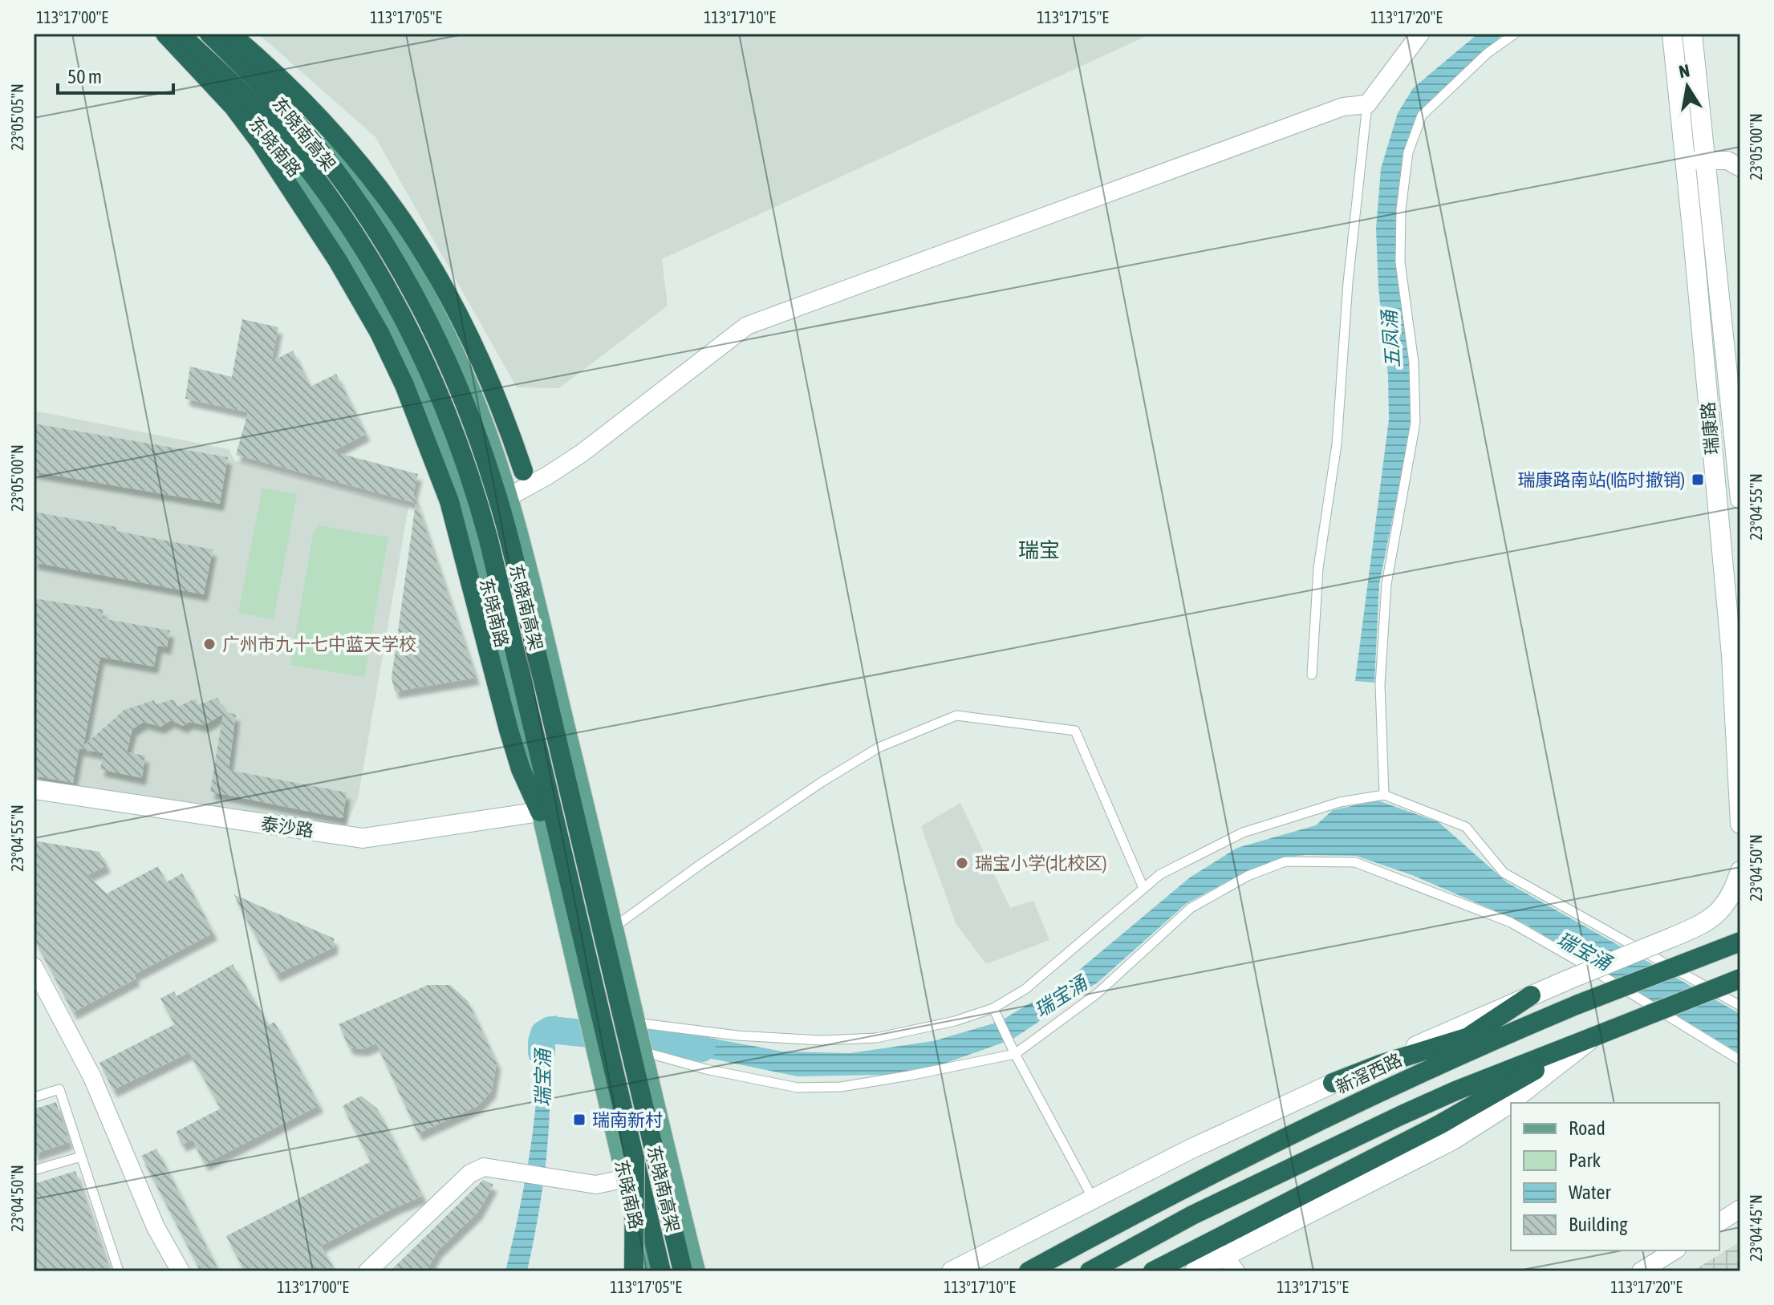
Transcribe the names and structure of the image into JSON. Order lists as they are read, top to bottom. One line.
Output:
{"streets":{"highway":["东晓南高架","新滘西路"],"main road":["东晓南路","瑞康路","泰沙路"]},"crossings":[["东晓南路","泰沙路"]],"districts":["瑞宝"],"water":["五凤涌","瑞宝涌"],"places":{"transit":["瑞康路南站(临时撤销)","瑞南新村"],"other":["广州市九十七中蓝天学校","瑞宝小学(北校区)"]},"legend":["Road","Park","Water","Building"],"scale_bar":"50 m","north":"top","coordinates":["113°17'00\"E","113°17'05\"E","113°17'10\"E","113°17'15\"E","113°17'20\"E","23°05'05\"N","23°05'00\"N","23°04'55\"N","23°04'50\"N","23°04'45\"N"]}
